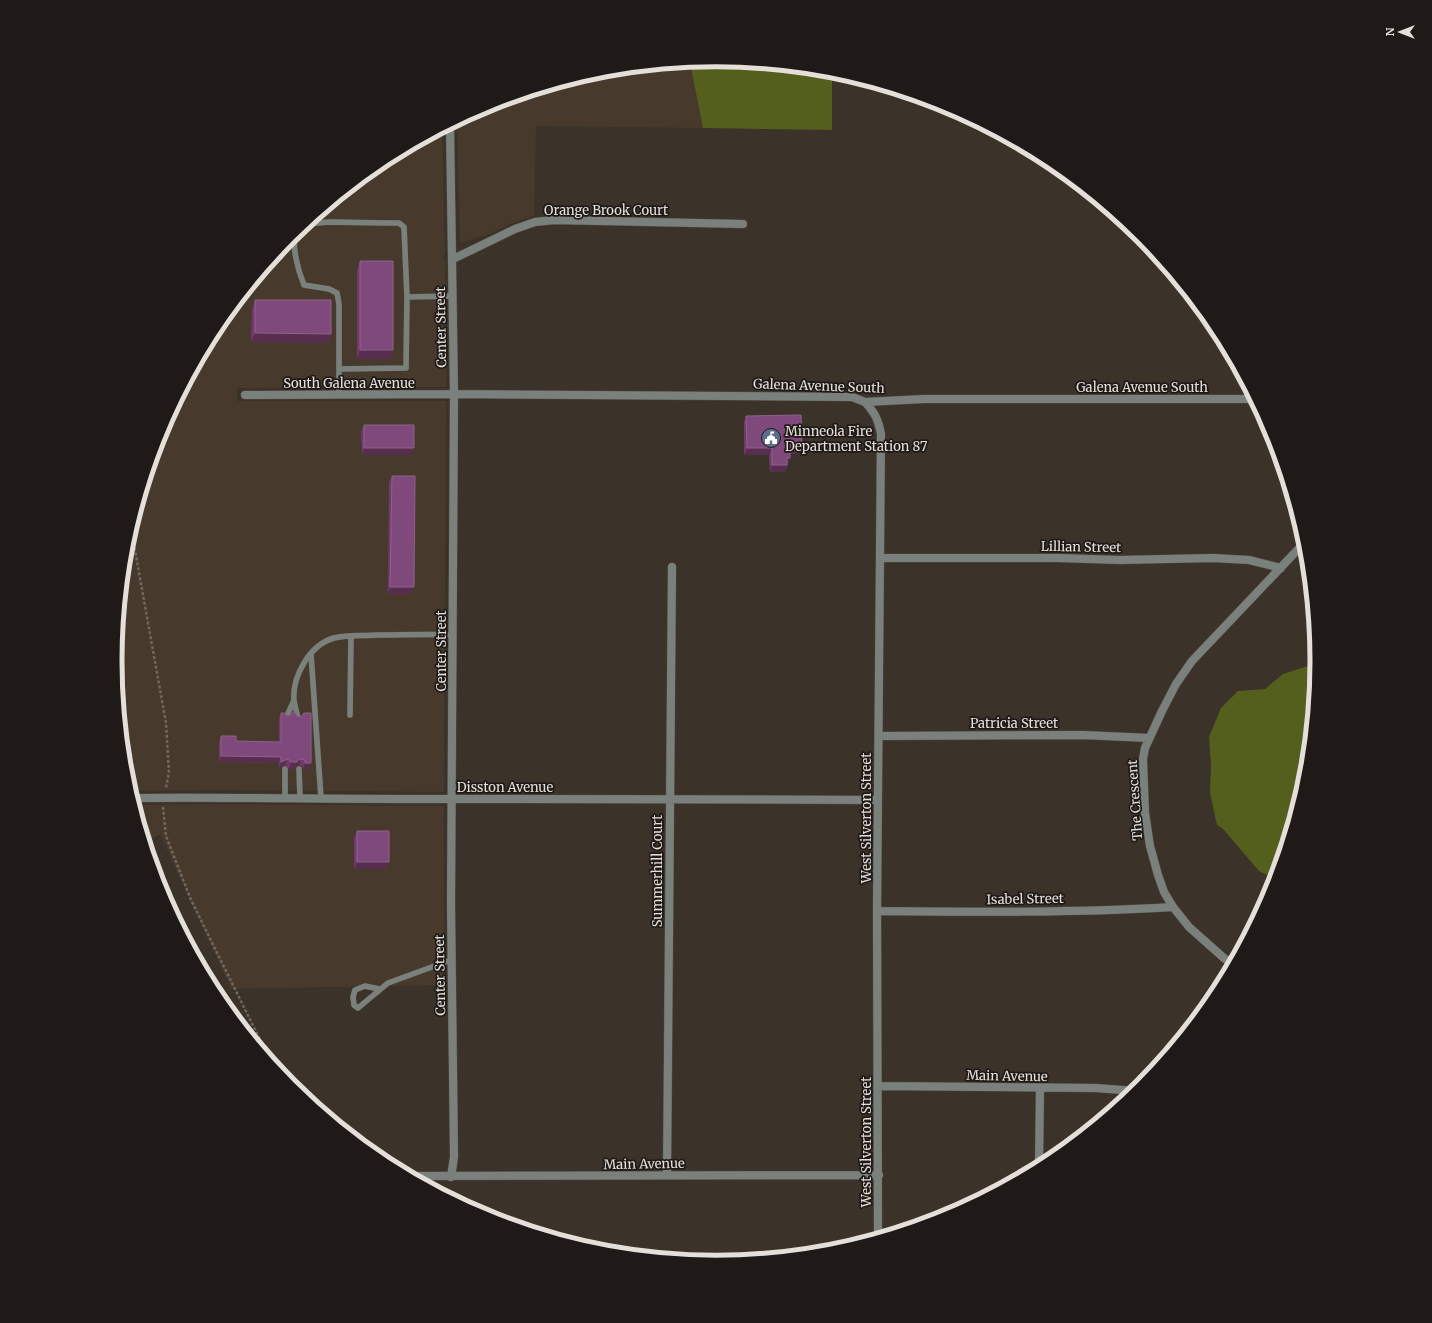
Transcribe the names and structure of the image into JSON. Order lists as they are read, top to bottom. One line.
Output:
{"streets":{"street":["Orange Brook Court","Center Street","South Galena Avenue","Galena Avenue South","Lillian Street","Patricia Street","Disston Avenue","The Crescent","West Silverton Street","Summerhill Court","Isabel Street","Main Avenue"]},"crossings":[["Orange Brook Court","Center Street"],["Center Street","South Galena Avenue"],["Center Street","Galena Avenue South"],["Center Street","Disston Avenue"],["Center Street","Main Avenue"],["South Galena Avenue","Galena Avenue South"],["Galena Avenue South","West Silverton Street"],["Lillian Street","The Crescent"],["Lillian Street","West Silverton Street"],["Patricia Street","The Crescent"],["Patricia Street","West Silverton Street"],["Disston Avenue","West Silverton Street"],["Disston Avenue","Summerhill Court"],["The Crescent","Isabel Street"],["West Silverton Street","Isabel Street"],["West Silverton Street","Main Avenue"],["Summerhill Court","Main Avenue"]],"places":{"public building":["Minneola Fire Department Station 87"]},"north":"left"}
